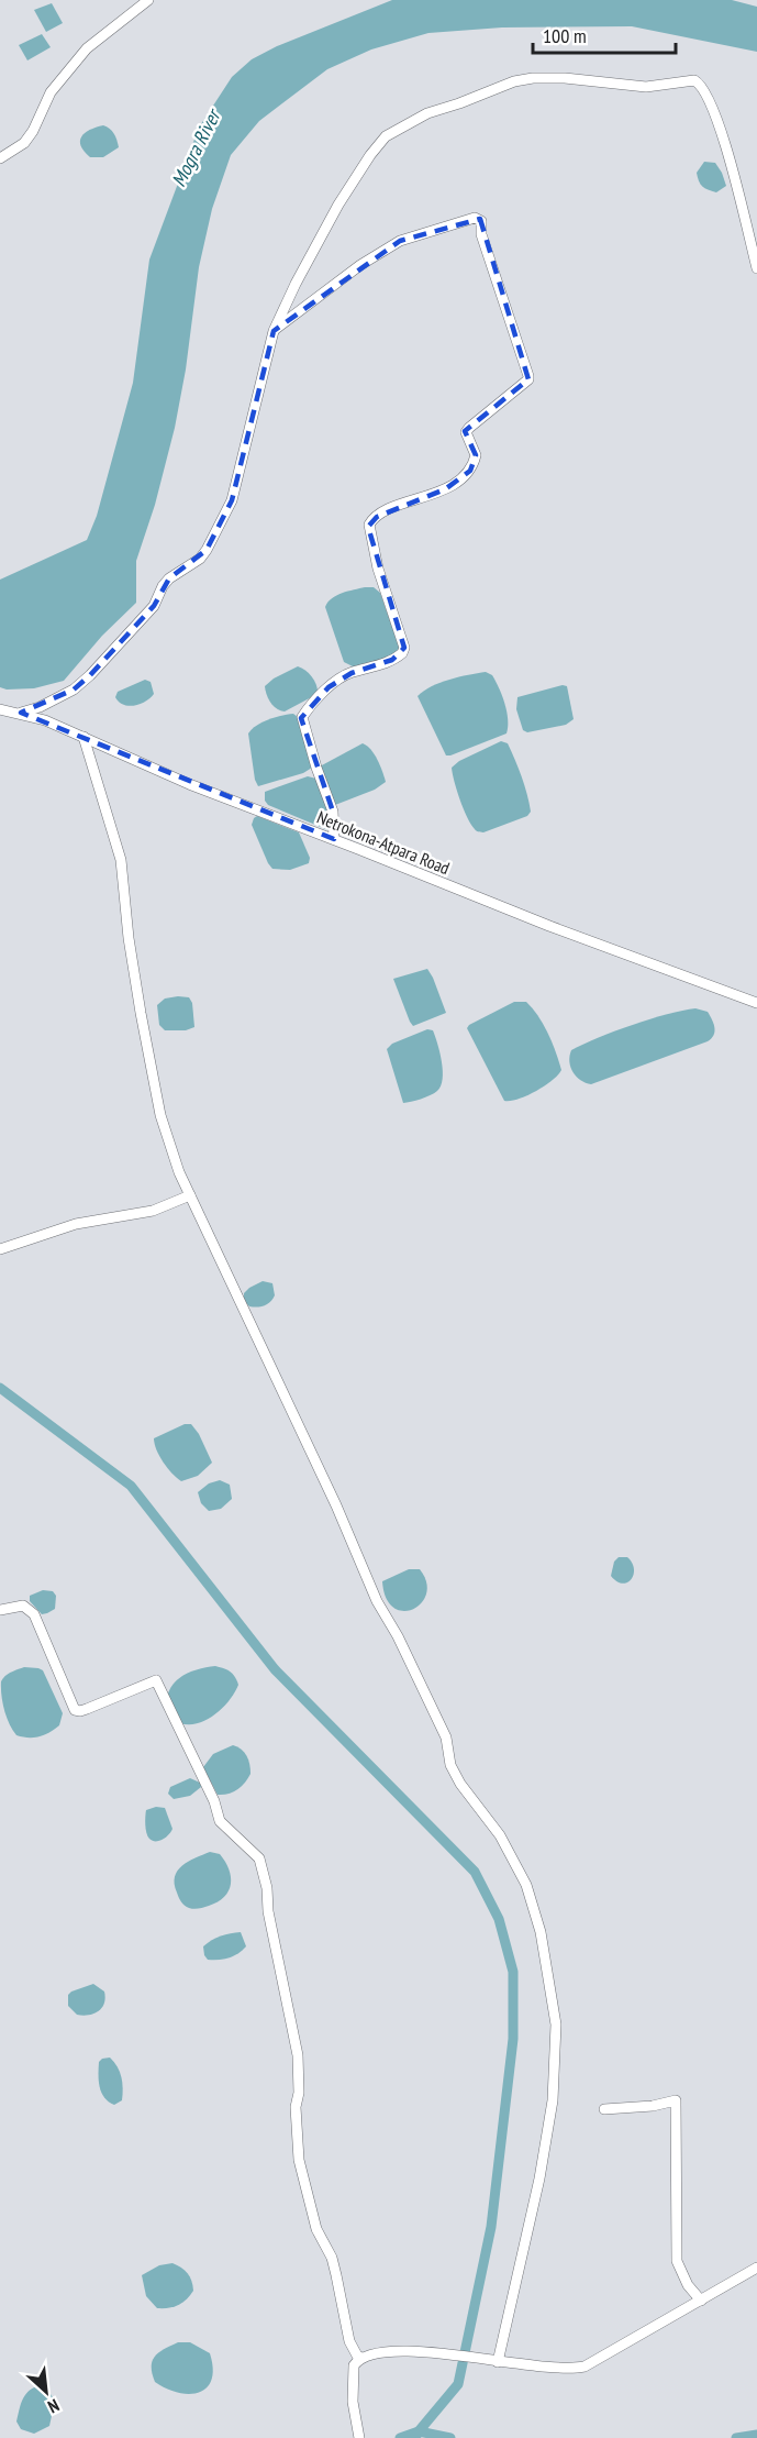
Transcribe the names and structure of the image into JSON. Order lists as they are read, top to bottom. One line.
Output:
{"streets":{"street":["Netrokona-Atpara Road"]},"water":["Mogra River"],"scale_bar":"100 m","north":"bottom right"}
